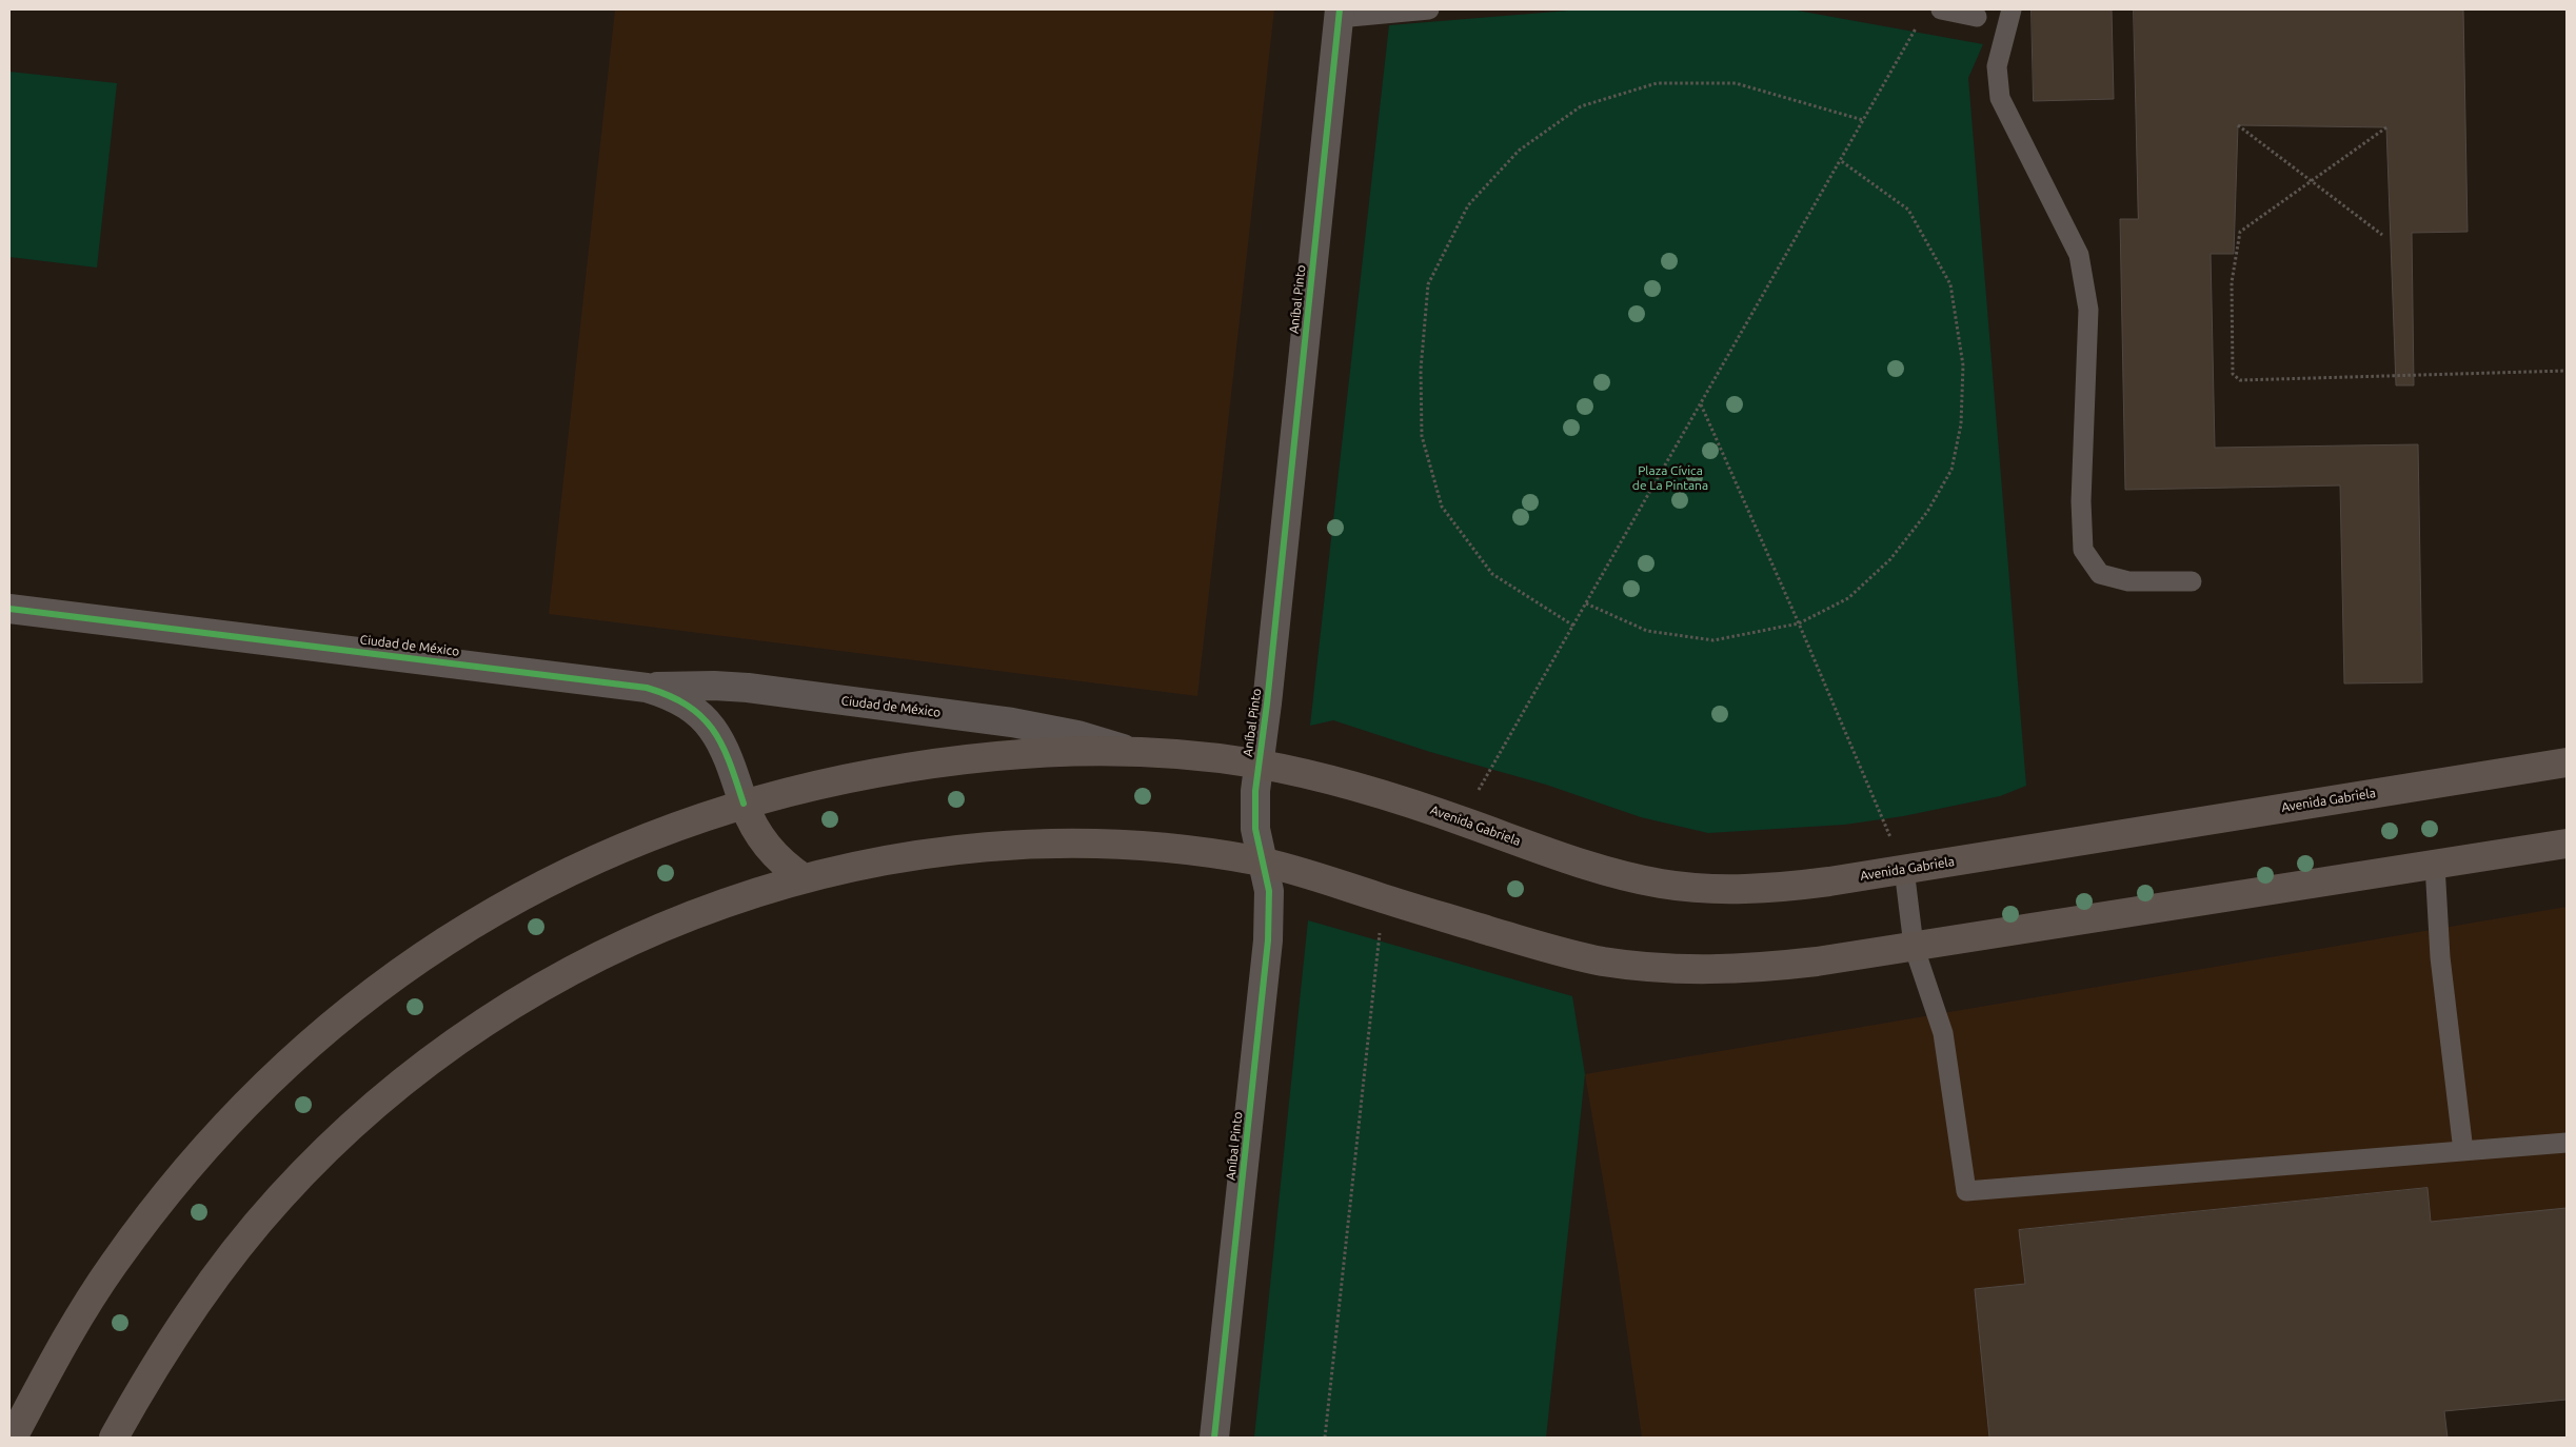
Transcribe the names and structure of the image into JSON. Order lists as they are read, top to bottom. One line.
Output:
{"streets":{"main road":["Avenida Gabriela"],"street":["Aníbal Pinto","Ciudad de México"]},"crossings":[["Aníbal Pinto","Avenida Gabriela"],["Ciudad de México","Avenida Gabriela"]],"parks":["Plaza Cívica de La Pintana"]}
